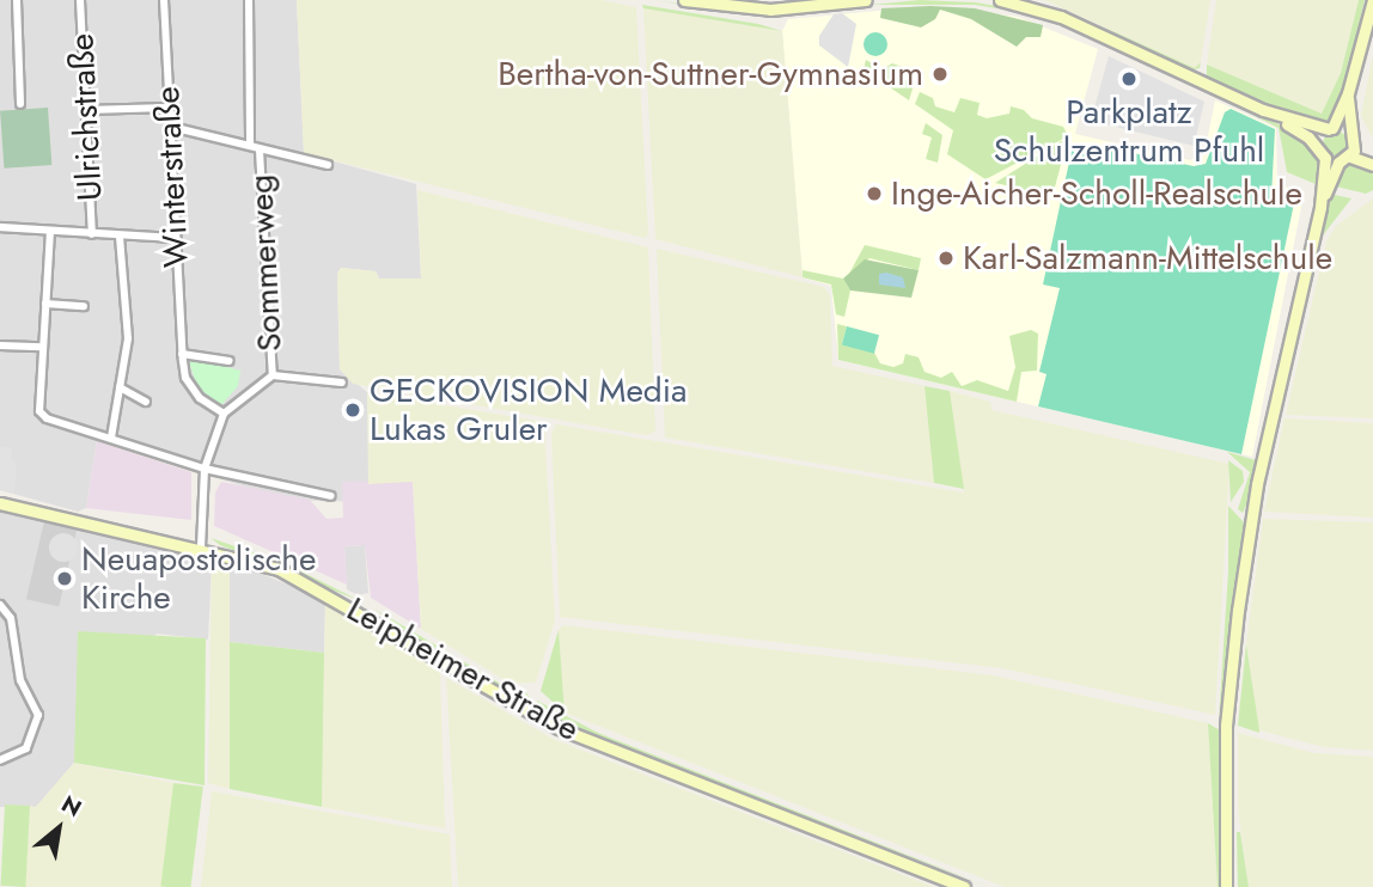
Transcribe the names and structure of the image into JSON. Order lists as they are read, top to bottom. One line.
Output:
{"streets":{"street":["Ulrichstraße","Winterstraße","Sommerweg","Leipheimer Straße"]},"places":["Bertha-von-Suttner-Gymnasium","Parkplatz Schulzentrum Pfuhl","Inge-Aicher-Scholl-Realschule","Karl-Salzmann-Mittelschule","GECKOVISION Media Lukas Gruler","Neuapostolische Kirche"],"north":"top right"}
